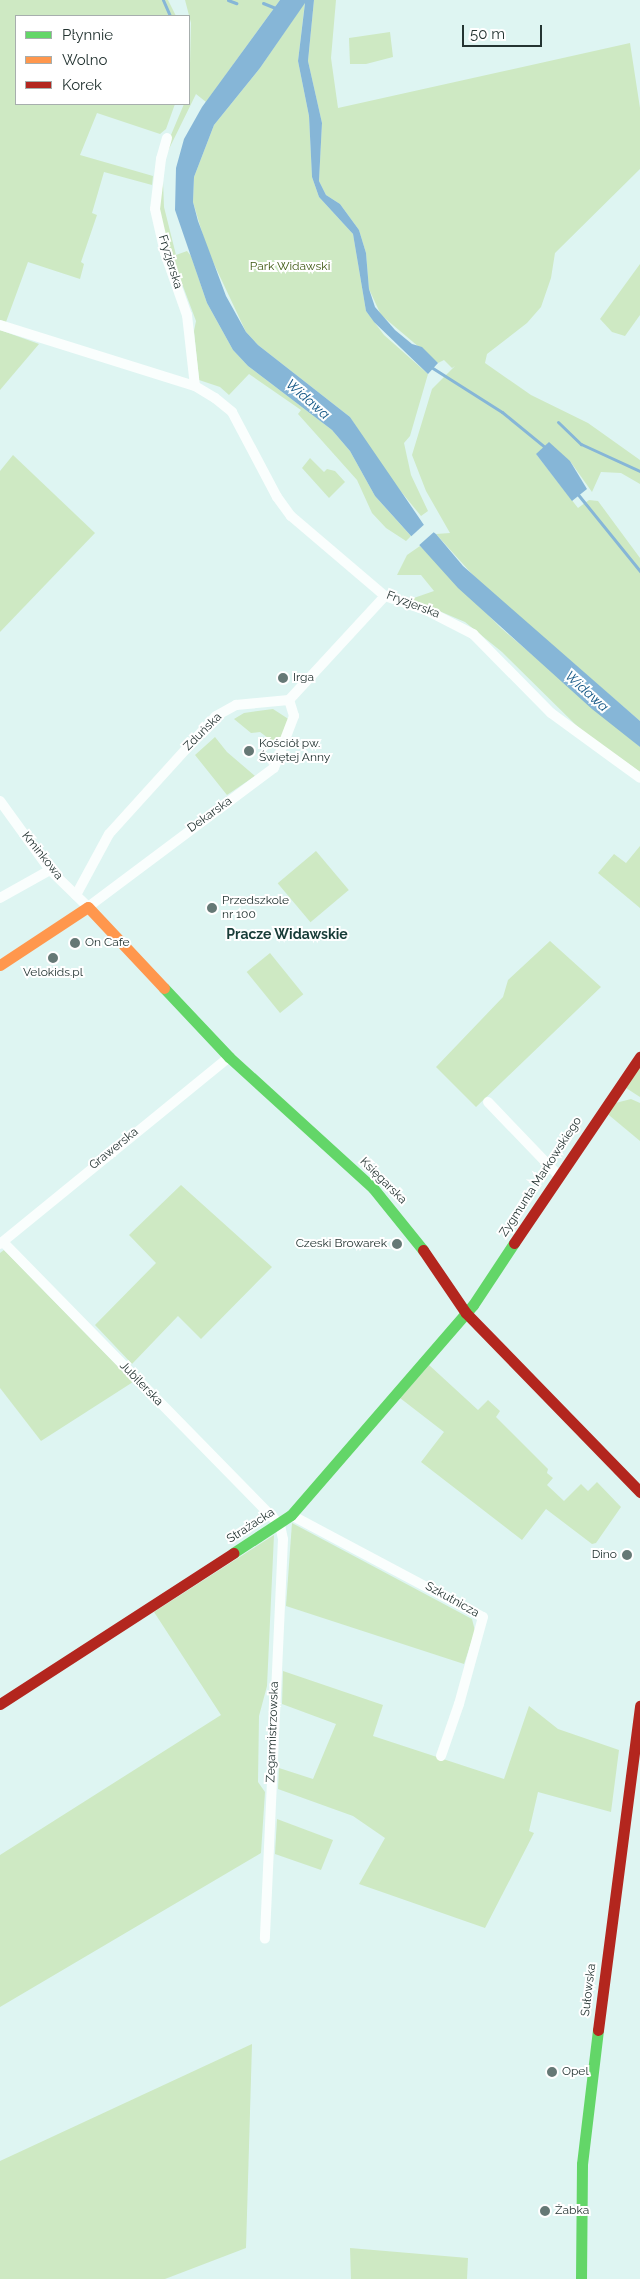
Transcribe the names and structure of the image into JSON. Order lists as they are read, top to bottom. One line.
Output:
{"streets":{"street":["Fryzjerska","Zduńska","Dekarska","Kminkowa","Grawerska","Zygmunta Markowskiego","Księgarska","Jubilerska","Strażacka","Szkutnicza","Zegarmistrzowska","Sułowska"]},"crossings":[["Zduńska","Dekarska"],["Zduńska","Kminkowa"],["Dekarska","Kminkowa"],["Dekarska","Księgarska"],["Kminkowa","Księgarska"],["Grawerska","Księgarska"],["Grawerska","Jubilerska"],["Zygmunta Markowskiego","Księgarska"],["Zygmunta Markowskiego","Strażacka"],["Księgarska","Strażacka"],["Jubilerska","Strażacka"],["Jubilerska","Zegarmistrzowska"],["Strażacka","Szkutnicza"],["Strażacka","Zegarmistrzowska"]],"districts":["Pracze Widawskie"],"water":["Widawa"],"parks":["Park Widawski"],"places":["Irga","Kościół pw. Świętej Anny","Przedszkole nr 100","On Cafe","Velokids.pl","Czeski Browarek","Dino","Opel","Żabka"],"legend":["Płynnie","Wolno","Korek"],"scale_bar":"50 m"}
